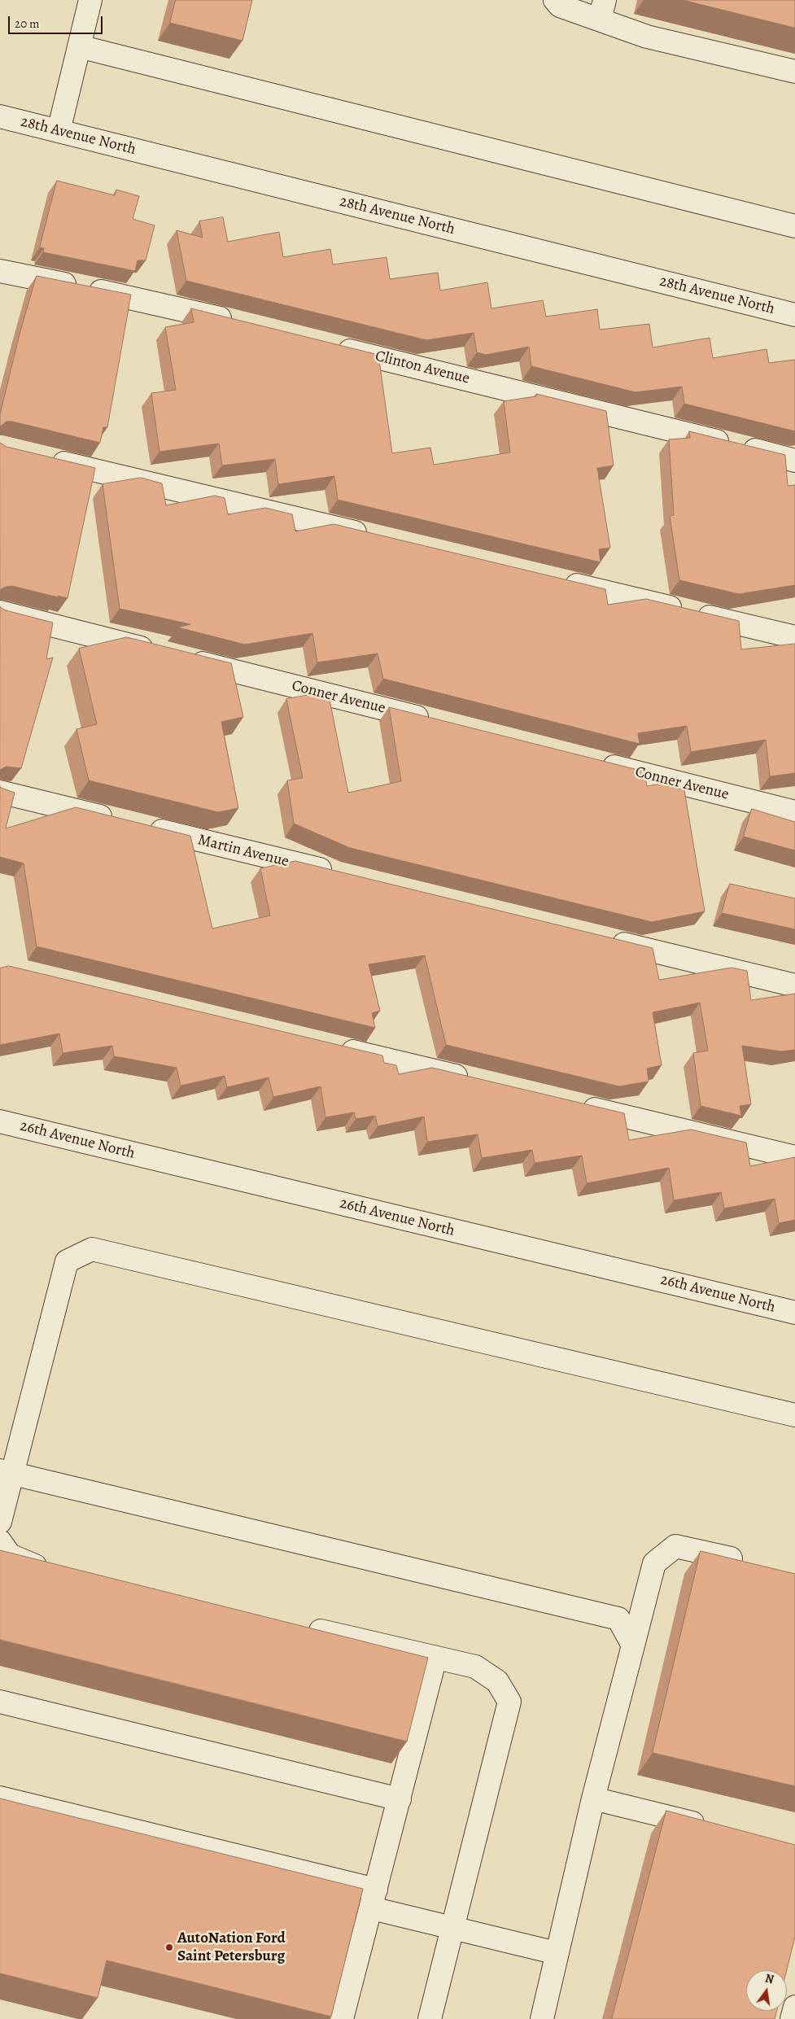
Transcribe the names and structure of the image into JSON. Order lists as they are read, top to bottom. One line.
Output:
{"streets":{"street":["28th Avenue North","Clinton Avenue","Conner Avenue","Martin Avenue","26th Avenue North"]},"places":["AutoNation Ford Saint Petersburg"],"scale_bar":"20 m","north":"top"}
